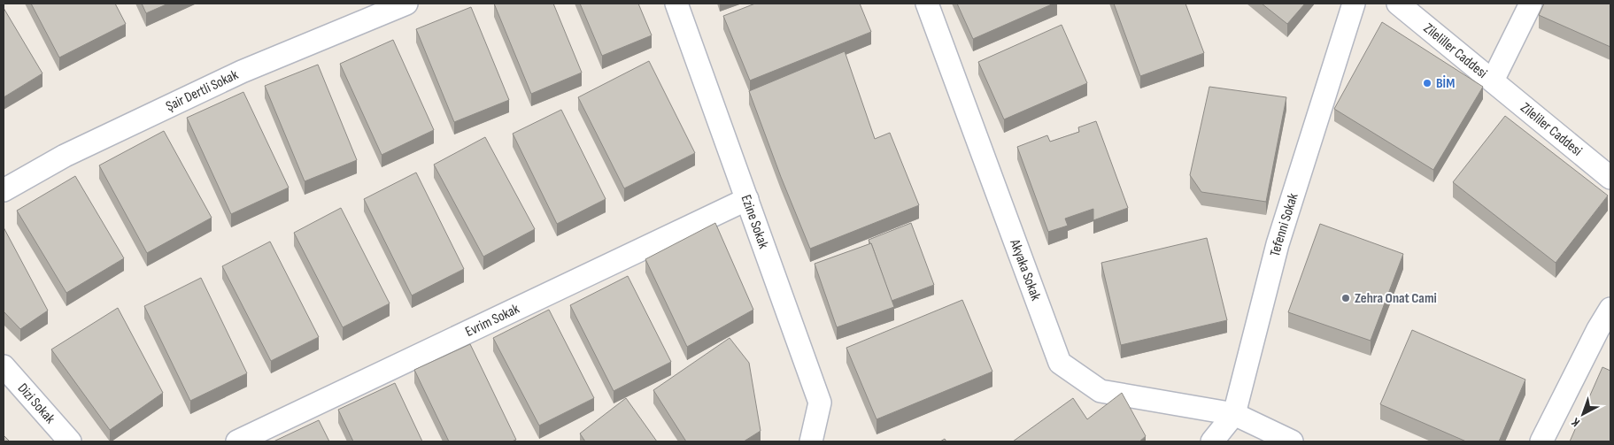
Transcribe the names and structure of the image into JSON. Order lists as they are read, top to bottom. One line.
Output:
{"streets":{"street":["Zileliller Caddesi","Şair Dertli Sokak","Zileliler Caddesi","Ezine Sokak","Tefenni Sokak","Akyaka Sokak","Evrim Sokak","Dizi Sokak"]},"crossings":[["Zileliller Caddesi","Zileliler Caddesi"],["Ezine Sokak","Evrim Sokak"],["Tefenni Sokak","Akyaka Sokak"]],"places":["BİM","Zehra Onat Cami"],"north":"bottom left"}
